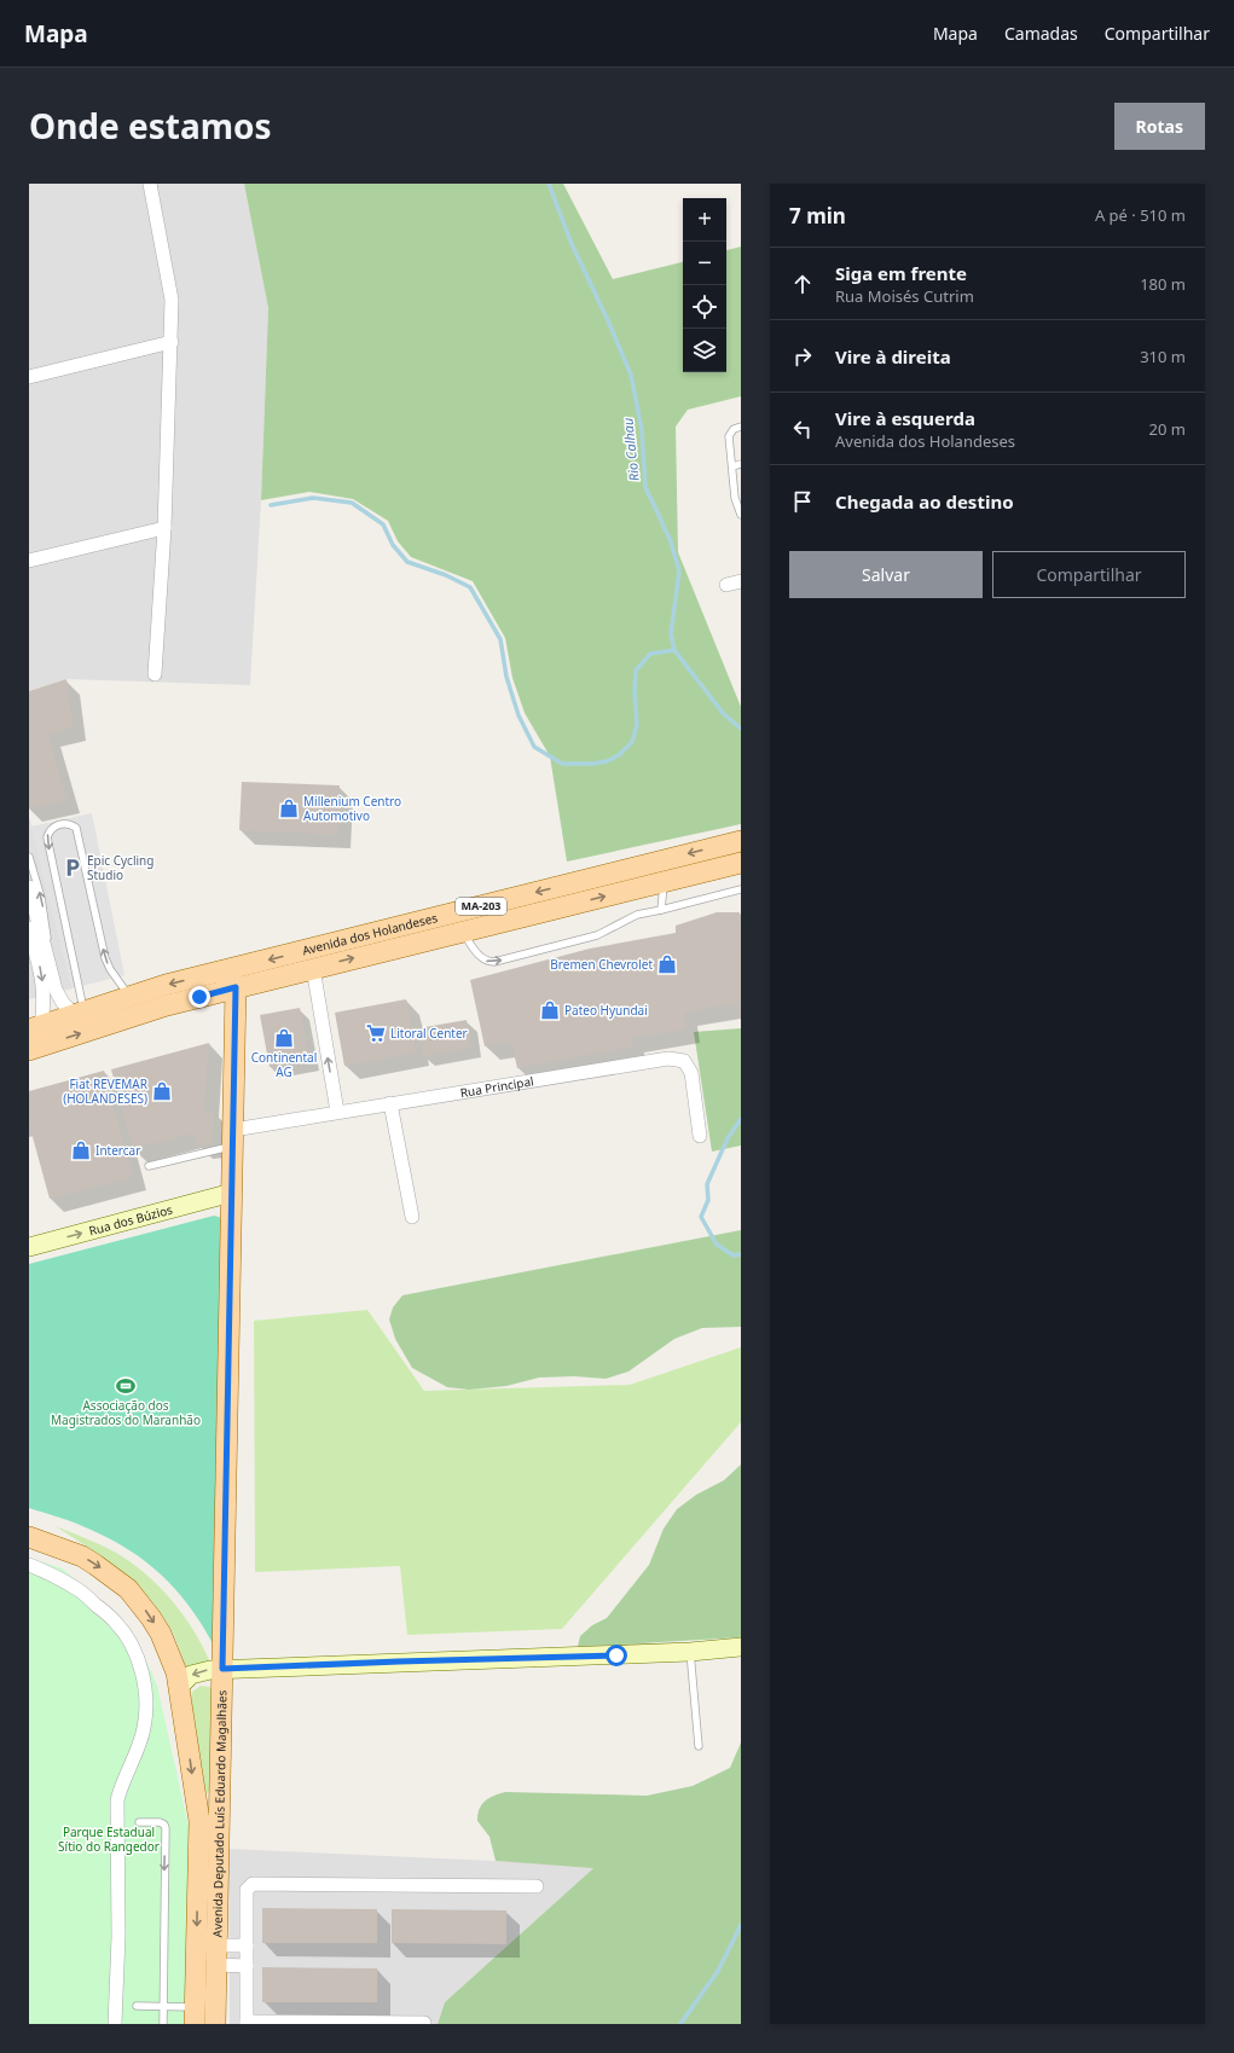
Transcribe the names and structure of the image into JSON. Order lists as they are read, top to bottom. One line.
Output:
{"streets":{"main road":["MA-203","Avenida dos Holandeses","Avenida Deputado Luís Eduardo Magalhães"],"street":["Rua Principal","Rua dos Búzios"]},"crossings":[["Avenida dos Holandeses","Avenida Deputado Luís Eduardo Magalhães"],["Rua Principal","Avenida Deputado Luís Eduardo Magalhães"],["Rua dos Búzios","Avenida Deputado Luís Eduardo Magalhães"]],"one_way":["Rua dos Búzios"],"water":["Rio Calhau"],"parks":["Parque Estadual Sítio do Rangedor"],"places":{"shop":["Millenium Centro Automotivo","Bremen Chevrolet","Pateo Hyundai","Continental AG","Fiat REVEMAR (HOLANDESES)","Intercar"],"parking":["Epic Cycling Studio"],"supermarket":["Litoral Center"],"sports":["Associação dos Magistrados do Maranhão"]},"page":{"header":"Mapa","nav":["Mapa","Camadas","Compartilhar"],"title":"Onde estamos","buttons":["Rotas",["Salvar","Compartilhar"]],"heading":["7 min","A pé · 510 m"],"map_buttons":["+","−"],"list":[["Siga em frente","Rua Moisés Cutrim","180 m"],["Vire à direita","310 m"],["Vire à esquerda","Avenida dos Holandeses","20 m"],"Chegada ao destino"]}}
